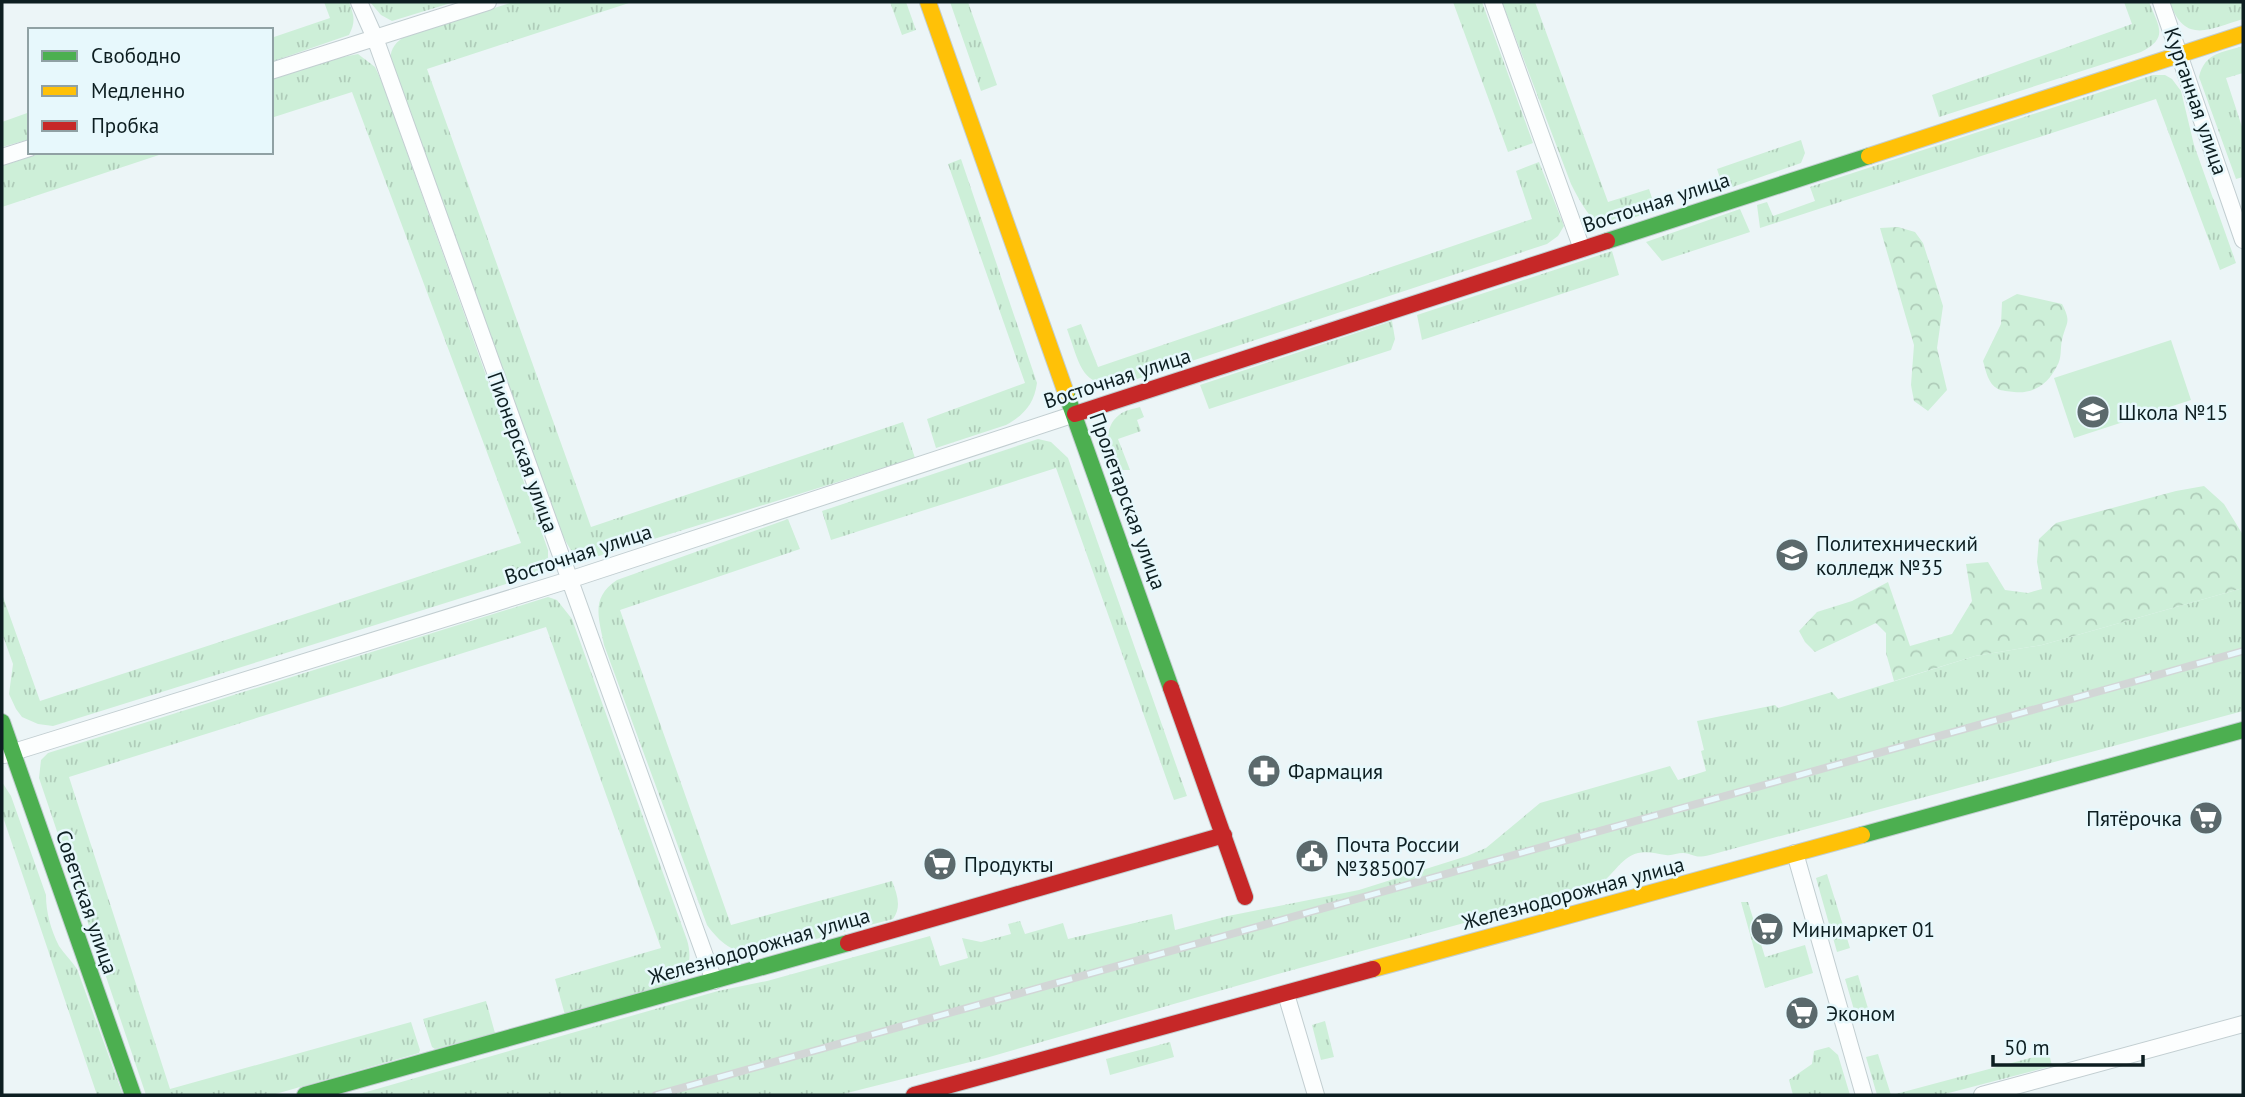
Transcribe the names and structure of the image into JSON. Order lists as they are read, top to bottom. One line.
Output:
{"streets":{"street":["Курганная улица","Восточная улица","Пионерская улица","Пролетарская улица","Железнодорожная улица","Советская улица"]},"crossings":[["Курганная улица","Восточная улица"],["Восточная улица","Пионерская улица"],["Восточная улица","Пролетарская улица"],["Восточная улица","Советская улица"],["Пионерская улица","Железнодорожная улица"],["Пролетарская улица","Железнодорожная улица"]],"places":{"school or university":["Школа №15","Политехнический колледж №35"],"pharmacy":["Фармация"],"supermarket":["Пятёрочка","Продукты","Минимаркет 01","Эконом"],"public building":["Почта России №385007"]},"legend":["Свободно","Медленно","Пробка"],"scale_bar":"50 m"}
